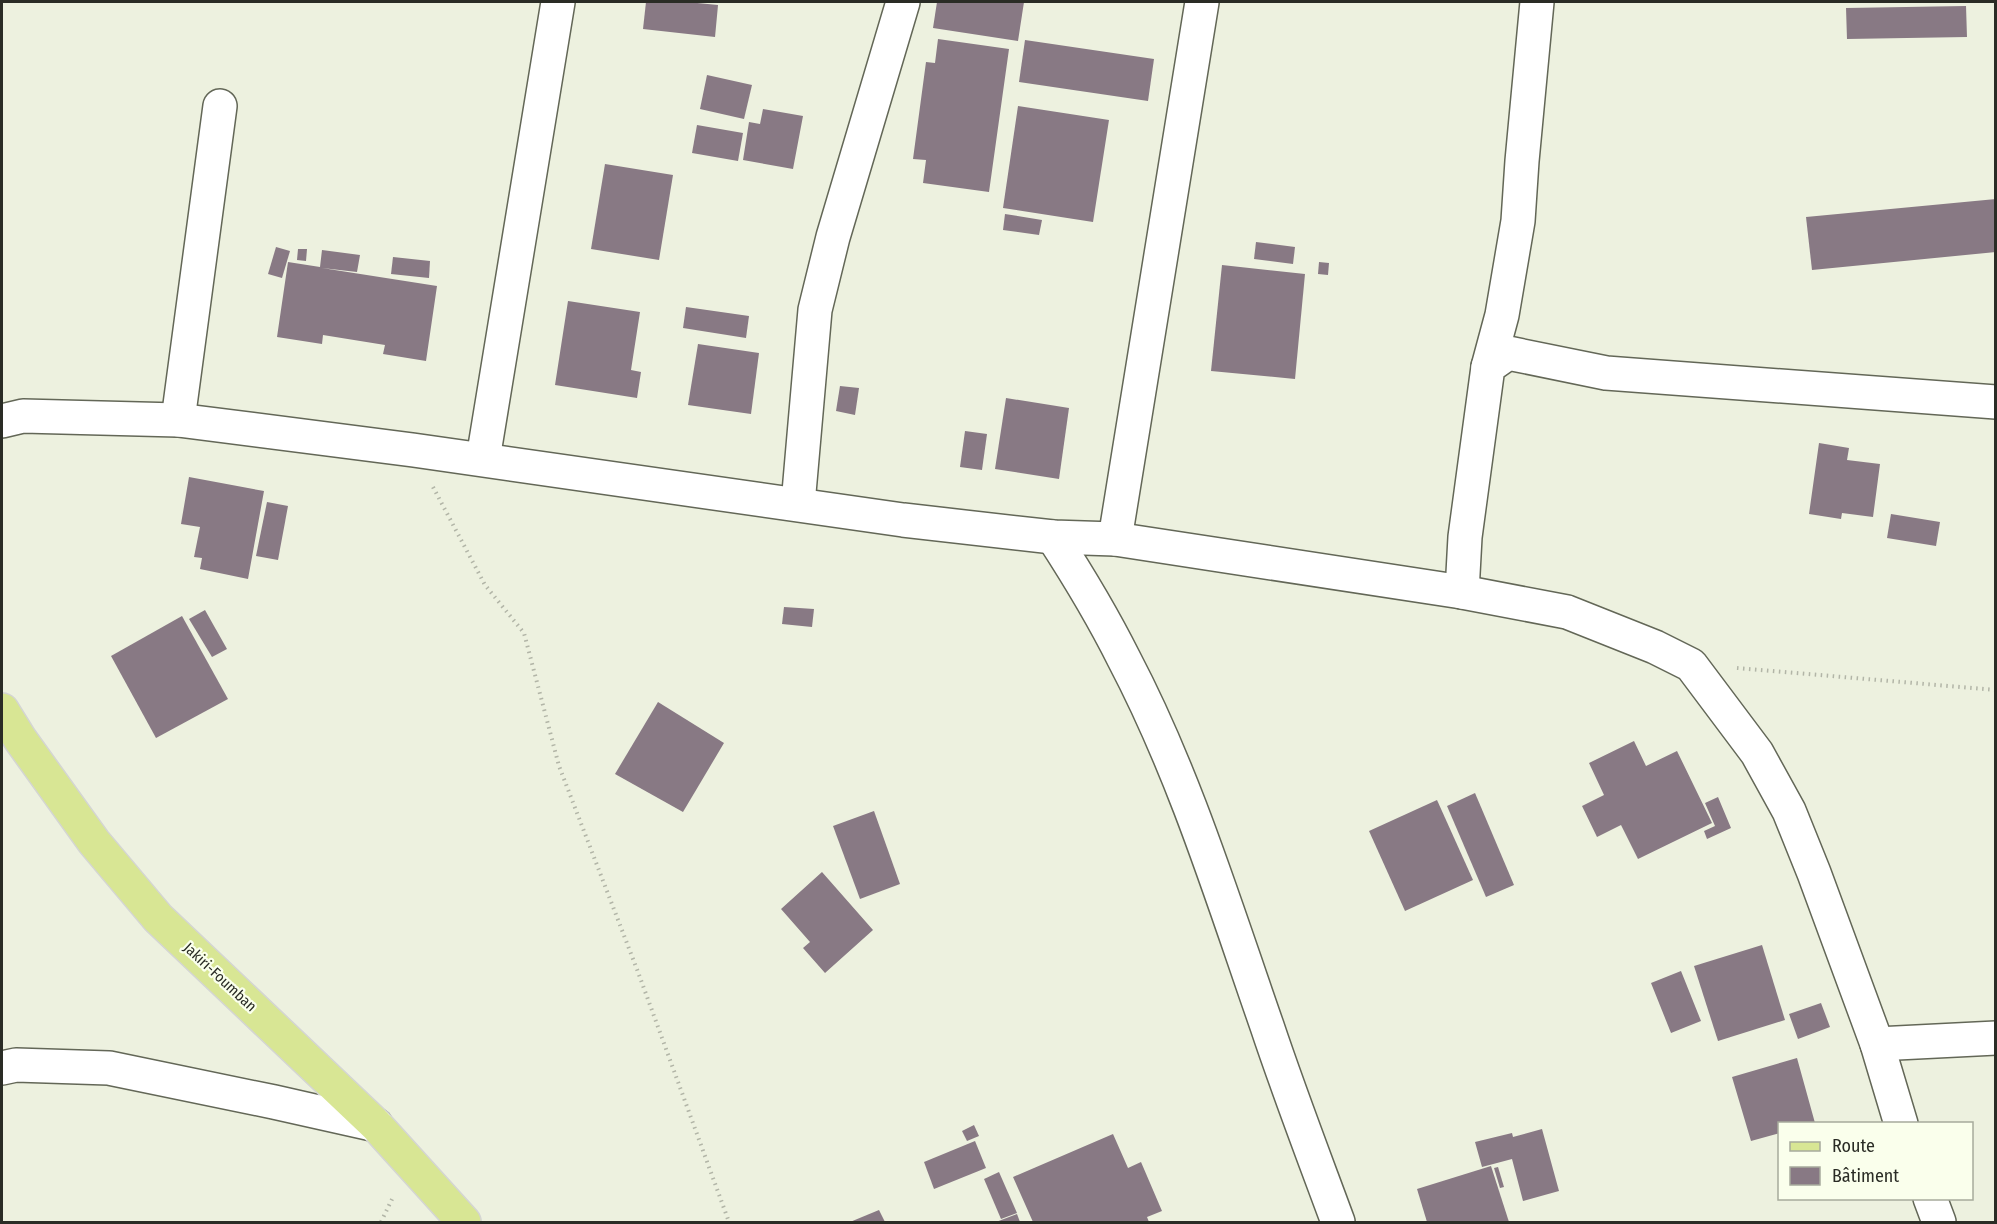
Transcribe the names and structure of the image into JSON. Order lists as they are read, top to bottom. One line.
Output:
{"streets":{"main road":["Jakiri-Foumban"]},"legend":["Route","Bâtiment"]}
